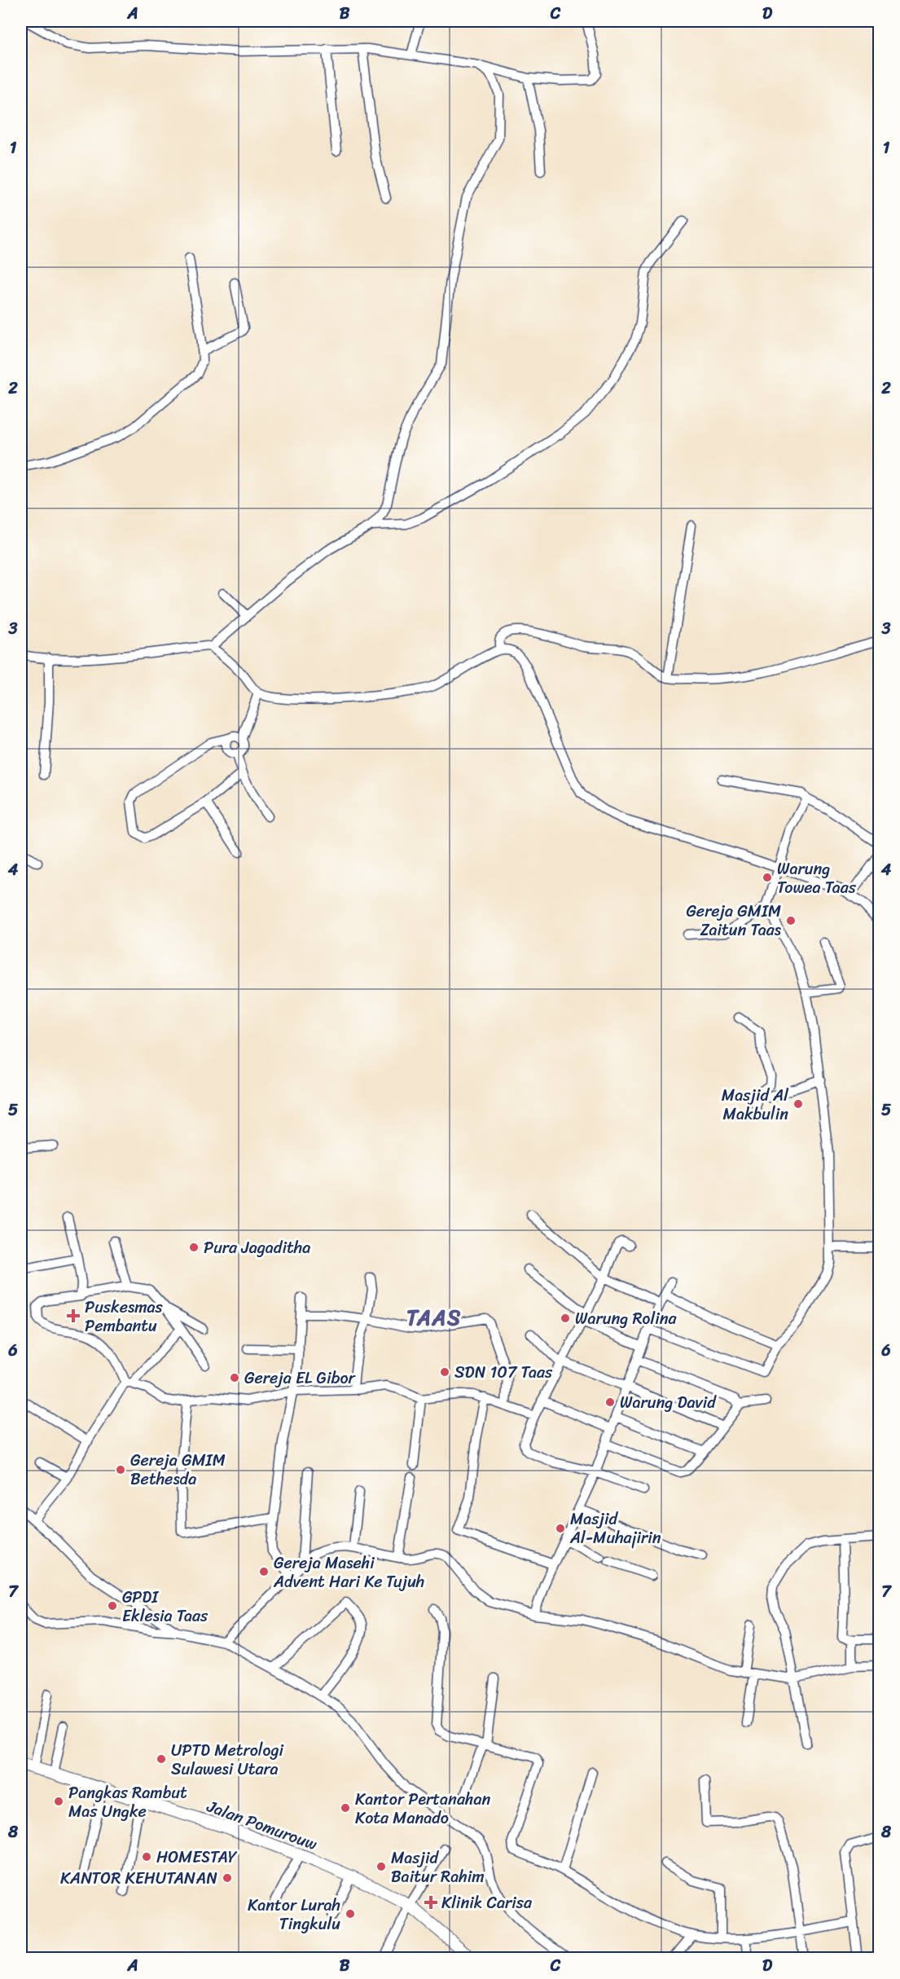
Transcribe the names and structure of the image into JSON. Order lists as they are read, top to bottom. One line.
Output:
{"streets":{"main road":["Jalan Pomurouw"]},"districts":["TAAS"],"places":{"other":["Warung Towea Taas","Gereja GMIM Zaitun Taas","Masjid Al Makbulin","Pura Jagaditha","Warung Rolina","SDN 107 Taas","Gereja EL Gibor","Warung David","Gereja GMIM Bethesda","Masjid Al-Muhajirin","Gereja Masehi Advent Hari Ke Tujuh","GPDI Eklesia Taas","UPTD Metrologi Sulawesi Utara","Pangkas Rambut Mas Ungke","Kantor Pertanahan Kota Manado","HOMESTAY","Masjid Baitur Rahim","KANTOR KEHUTANAN","Kantor Lurah Tingkulu"],"health":["Puskesmas Pembantu","Klinik Carisa"]},"grid":{"columns":["A","B","C","D"],"rows":["1","2","3","4","5","6","7","8"]}}
